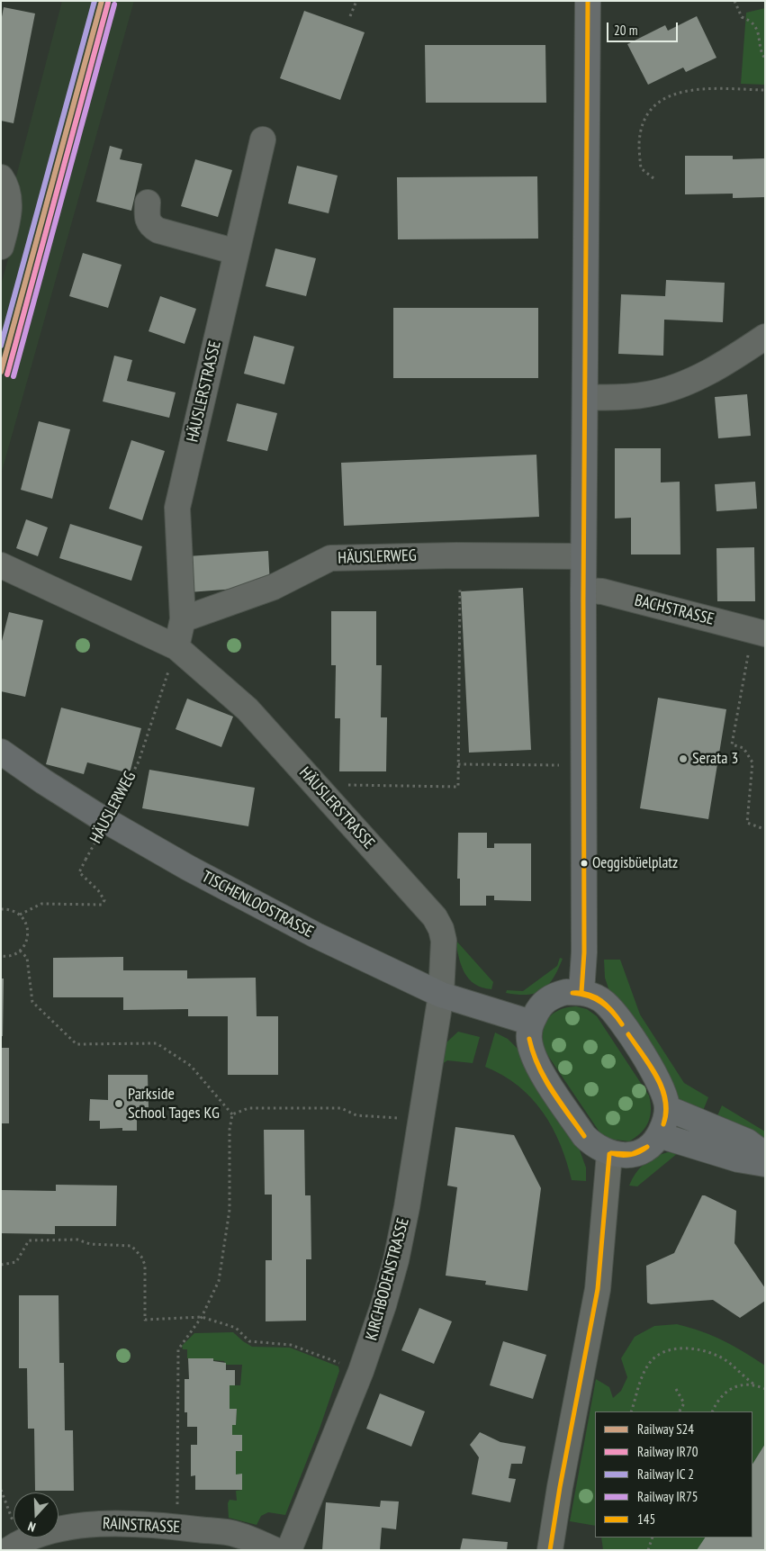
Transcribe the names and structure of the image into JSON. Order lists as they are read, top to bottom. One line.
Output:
{"streets":{"main road":["TISCHENLOOSTRASSE"],"street":["HÄUSLERSTRASSE","HÄUSLERWEG","BACHSTRASSE","KIRCHBODENSTRASSE","RAINSTRASSE"]},"crossings":[["HÄUSLERSTRASSE","HÄUSLERWEG"],["HÄUSLERSTRASSE","TISCHENLOOSTRASSE"],["HÄUSLERSTRASSE","KIRCHBODENSTRASSE"],["TISCHENLOOSTRASSE","KIRCHBODENSTRASSE"]],"places":["Serata 3","Oeggisbüelplatz","Parkside School Tages KG"],"lines":["rail line S24","transit line 145","rail line IR70","rail line IR75"],"legend":["Railway S24","Railway IR70","Railway IC 2","Railway IR75","145"],"scale_bar":"20 m","north":"bottom"}
